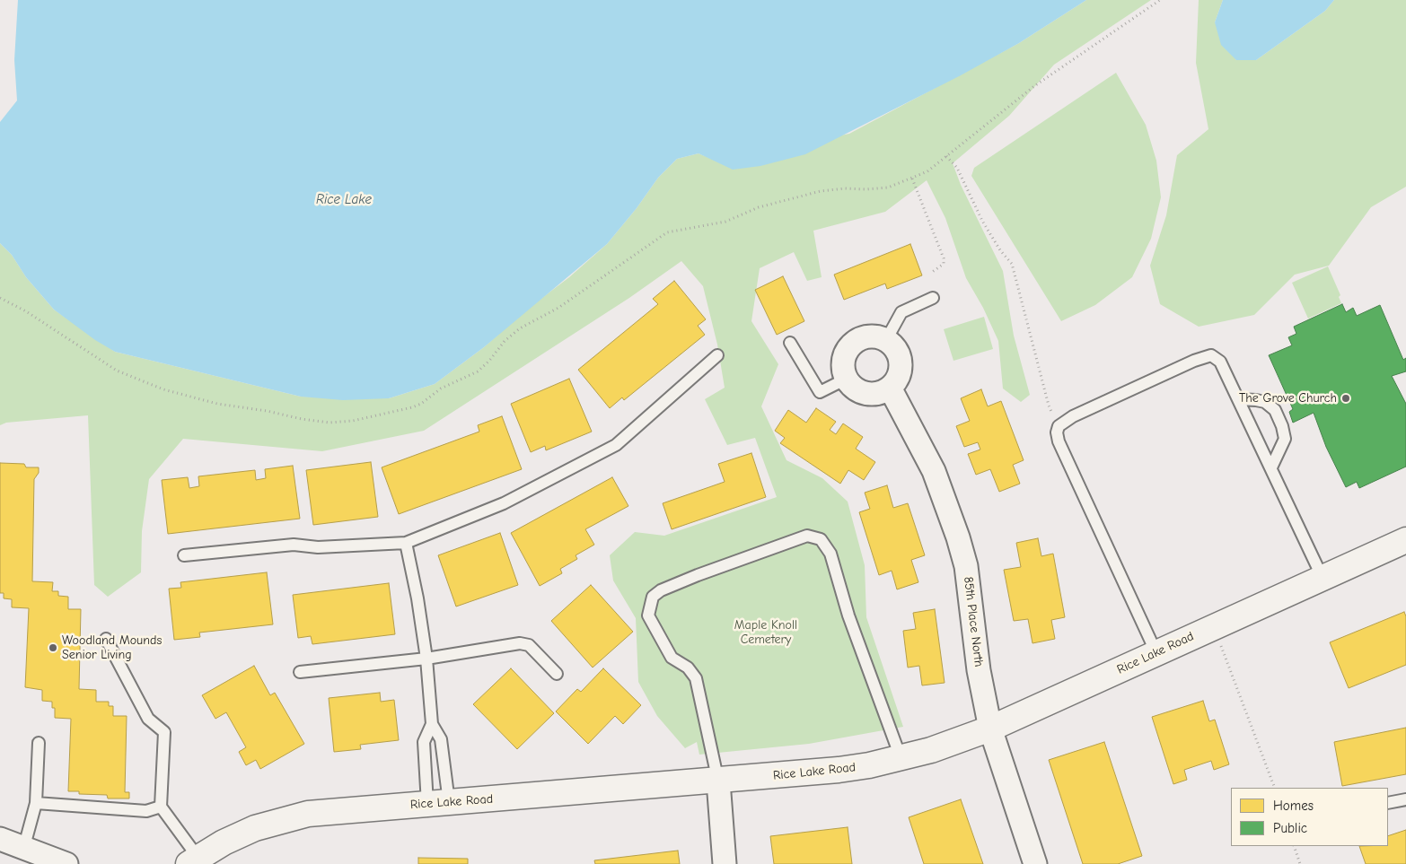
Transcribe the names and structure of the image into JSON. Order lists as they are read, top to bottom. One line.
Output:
{"streets":{"street":["85th Place North","Rice Lake Road"]},"crossings":[["85th Place North","Rice Lake Road"]],"water":["Rice Lake"],"parks":["Maple Knoll Cemetery"],"places":["The Grove Church","Woodland Mounds Senior Living"],"legend":["Homes","Public"]}
